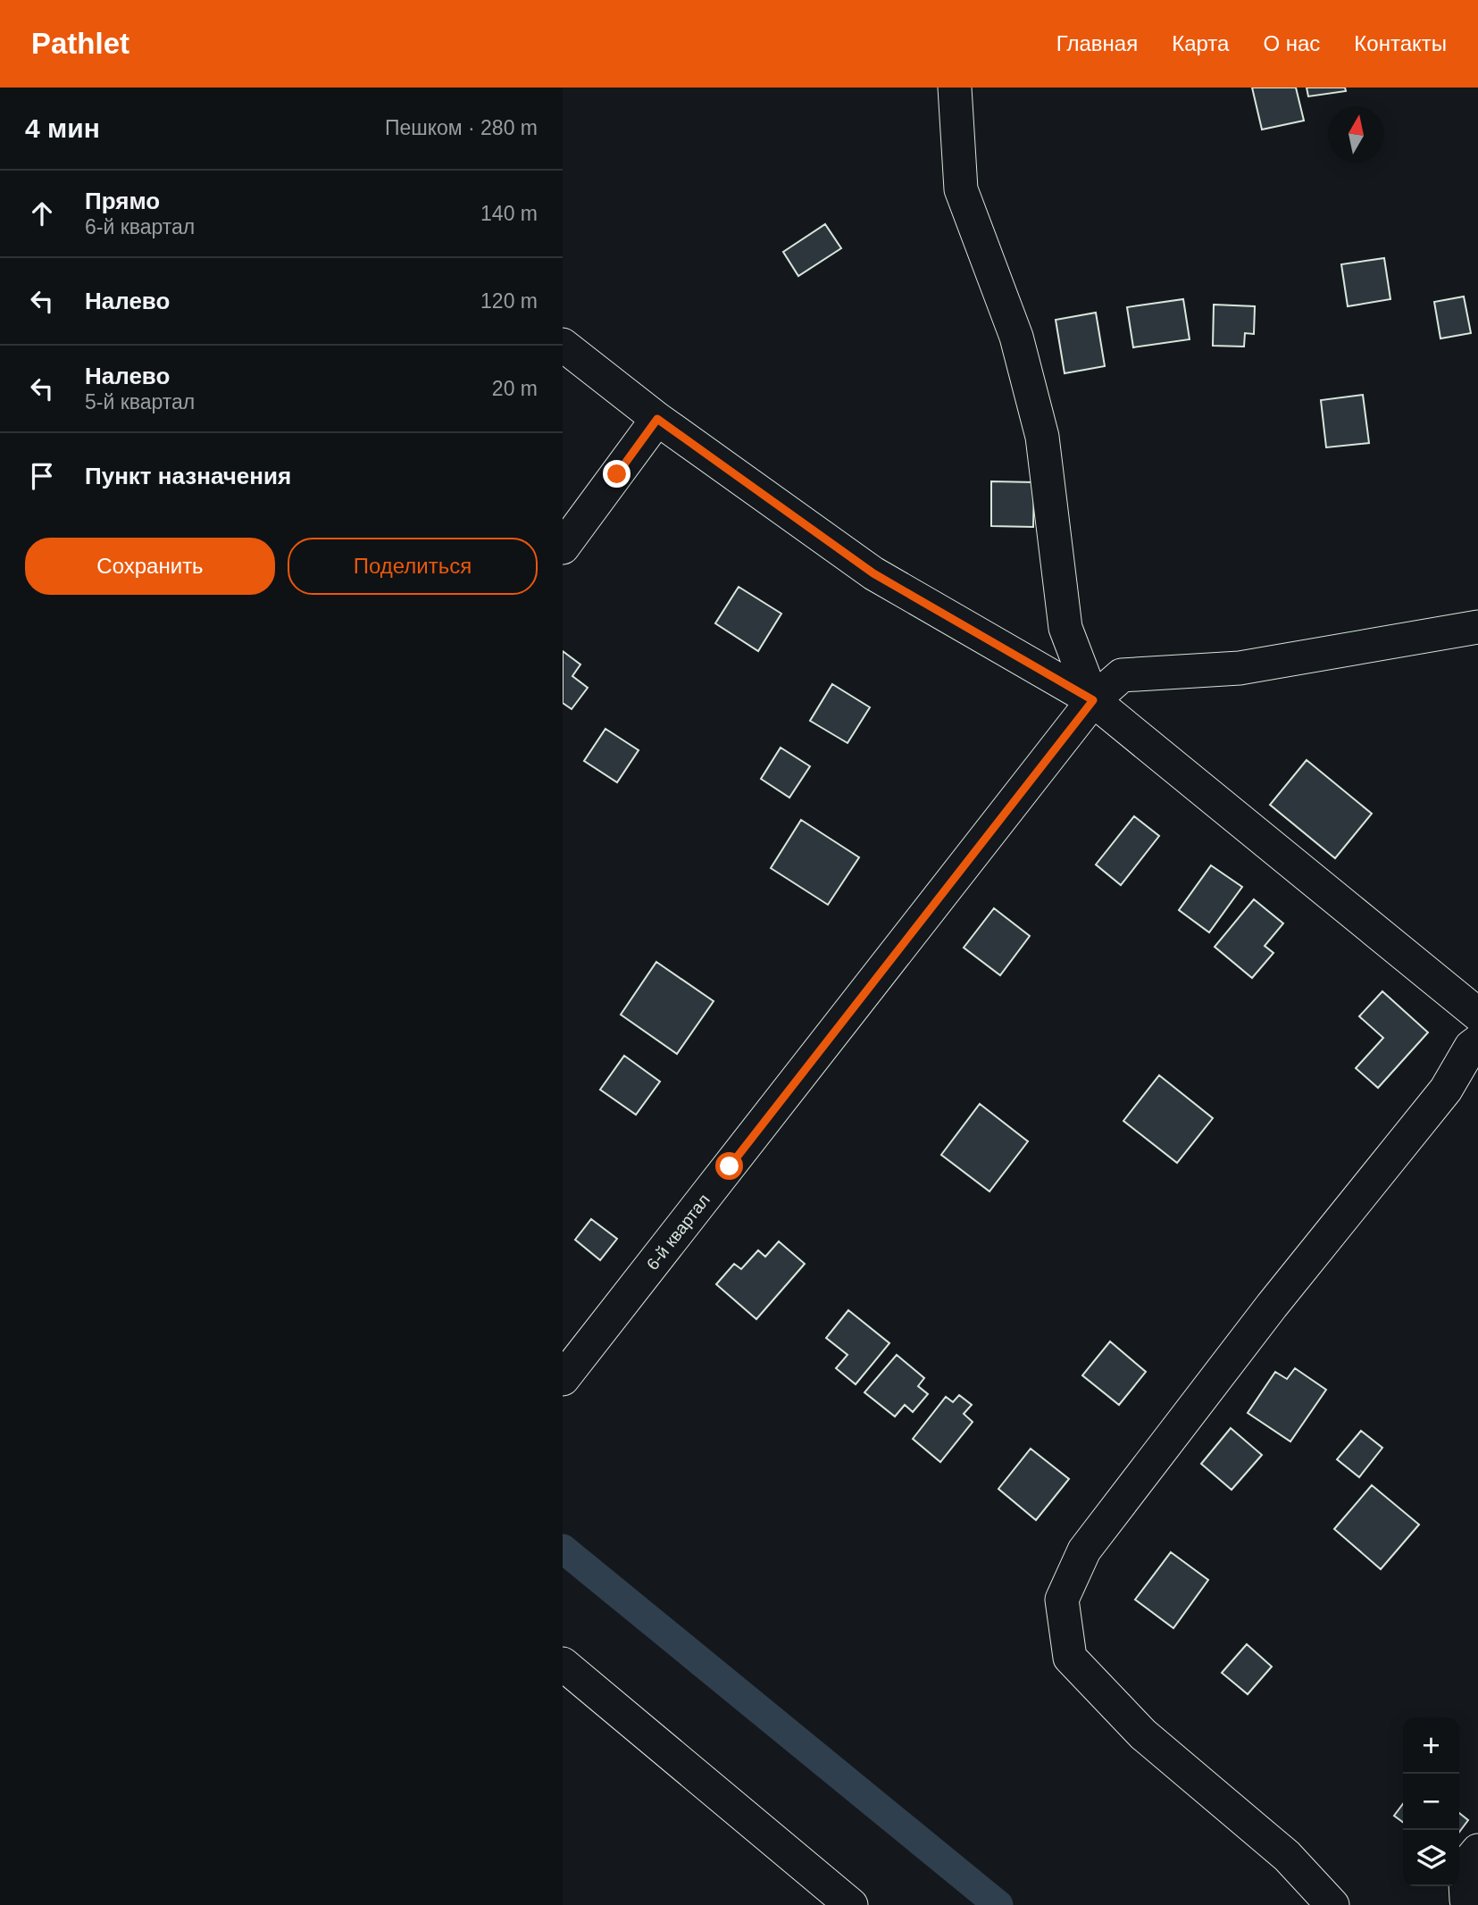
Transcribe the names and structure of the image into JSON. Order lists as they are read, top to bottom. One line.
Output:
{"streets":{"street":["6-й квартал"]},"north":"top","page":{"header":"Pathlet","nav":["Главная","Карта","О нас","Контакты"],"heading":["4 мин","Пешком · 280 m"],"list":[["Прямо","6-й квартал","140 m"],["Налево","120 m"],["Налево","5-й квартал","20 m"],"Пункт назначения"],"buttons":["Сохранить","Поделиться"],"map_buttons":["+","−"]}}
